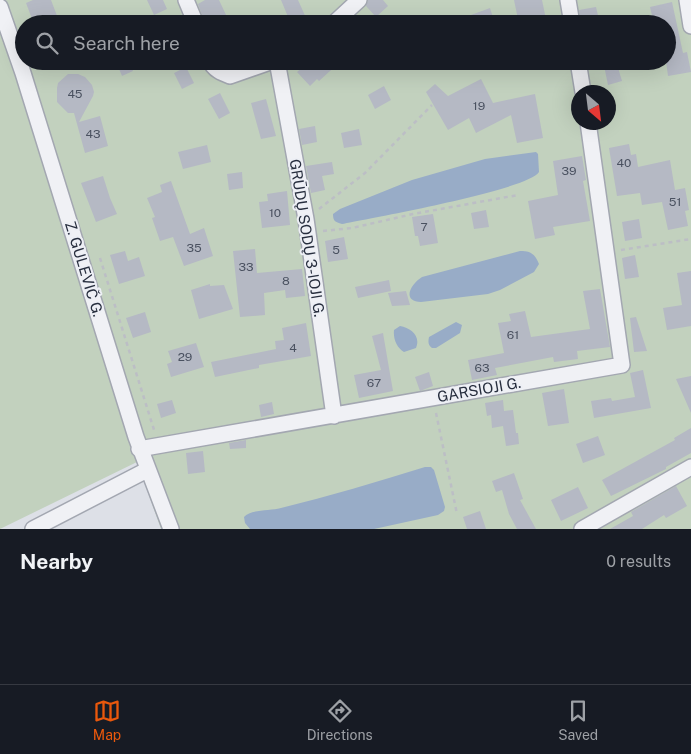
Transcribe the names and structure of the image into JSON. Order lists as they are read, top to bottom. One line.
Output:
{"streets":{"street":["GRŪDŲ SODŲ 3-IOJI G.","Z. GULEVIČ G.","GARSIOJI G."]},"crossings":[["GRŪDŲ SODŲ 3-IOJI G.","GARSIOJI G."],["Z. GULEVIČ G.","GARSIOJI G."]],"house_numbers":["45","19","43","40","39","51","10","7","35","5","33","8","61","4","29","63","67"],"north":"bottom right","page":{"search":"Search here","heading":["Nearby","0 results"],"nav":["Map","Directions","Saved"]}}
